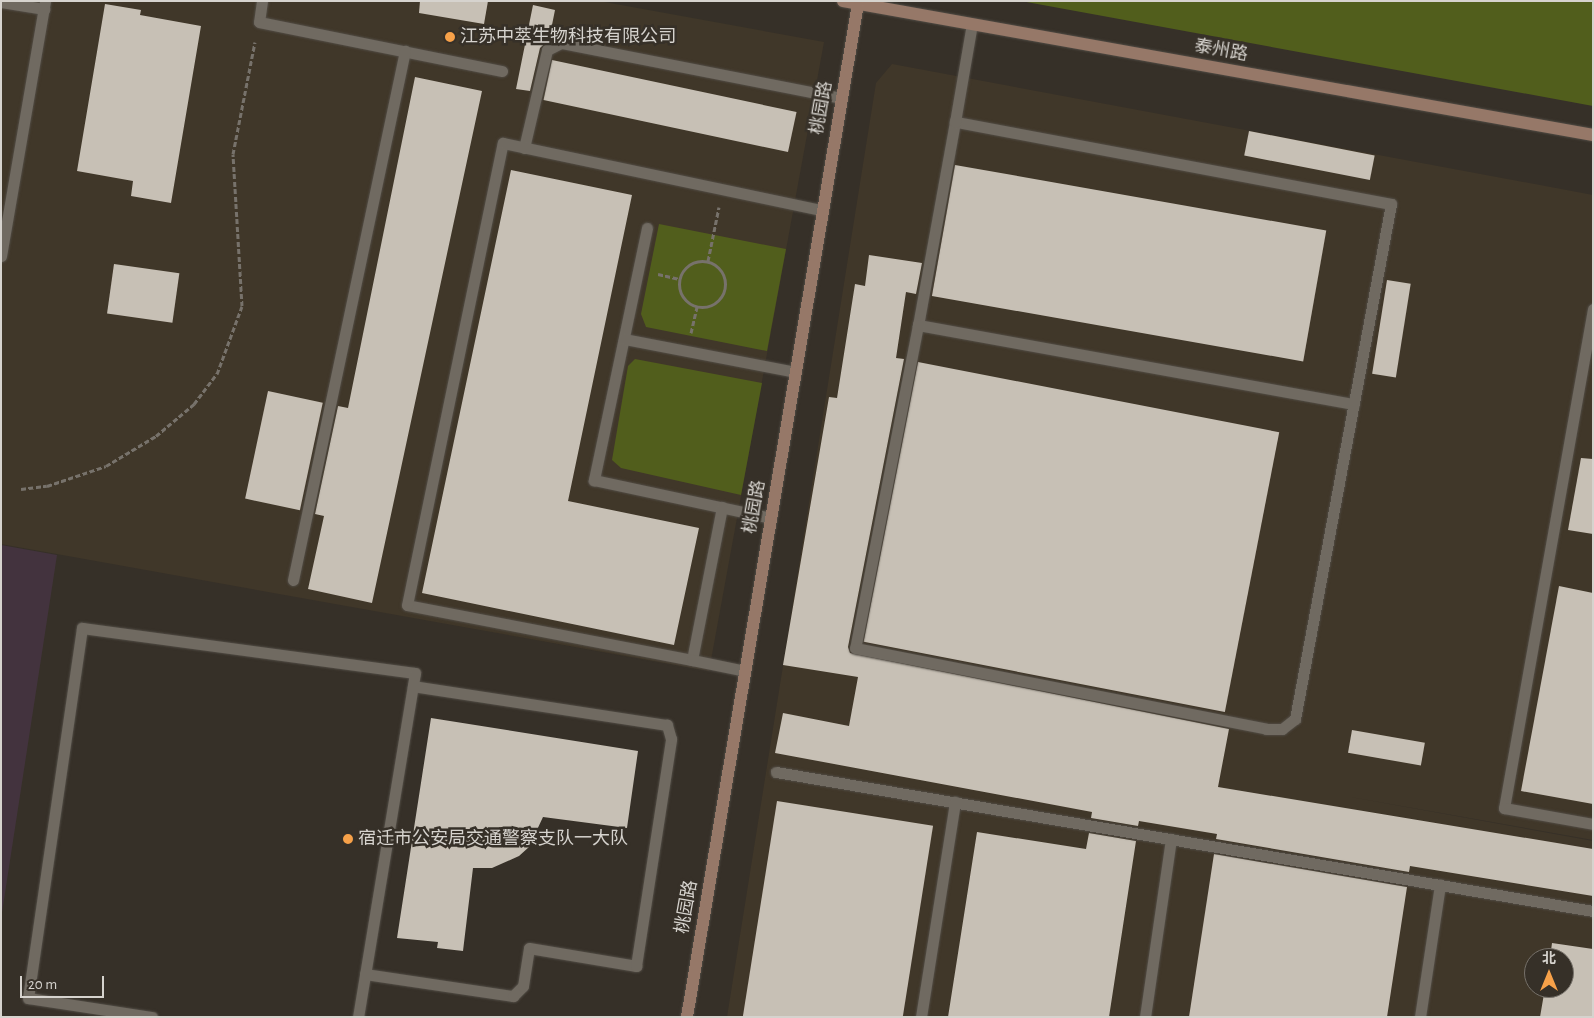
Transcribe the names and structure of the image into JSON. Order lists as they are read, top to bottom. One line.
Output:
{"streets":{"street":["泰州路","桃园路"]},"crossings":[["泰州路","桃园路"]],"places":["江苏中萃生物科技有限公司","宿迁市公安局交通警察支队一大队"],"scale_bar":"20 m","north":"top"}
